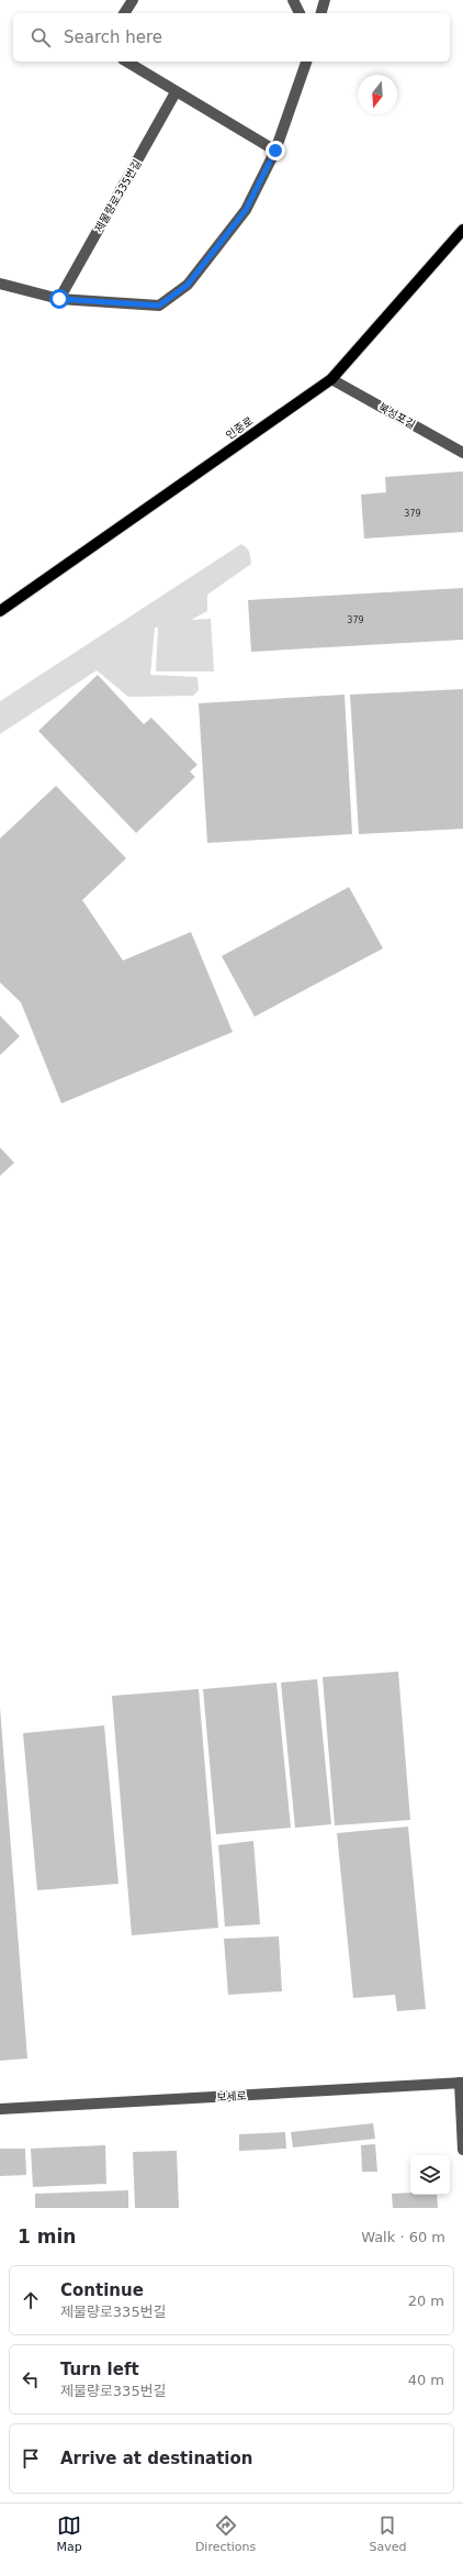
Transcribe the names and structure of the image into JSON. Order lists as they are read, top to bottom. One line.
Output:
{"streets":{"main road":["인중로"],"street":["제물량로335번길","북성포길","보세로"]},"crossings":[["북성포길","인중로"]],"house_numbers":["379","379"],"north":"bottom","page":{"search":"Search here","heading":["1 min","Walk · 60 m"],"list":[["Continue","제물량로335번길","20 m"],["Turn left","제물량로335번길","40 m"],"Arrive at destination"],"nav":["Map","Directions","Saved"]}}
